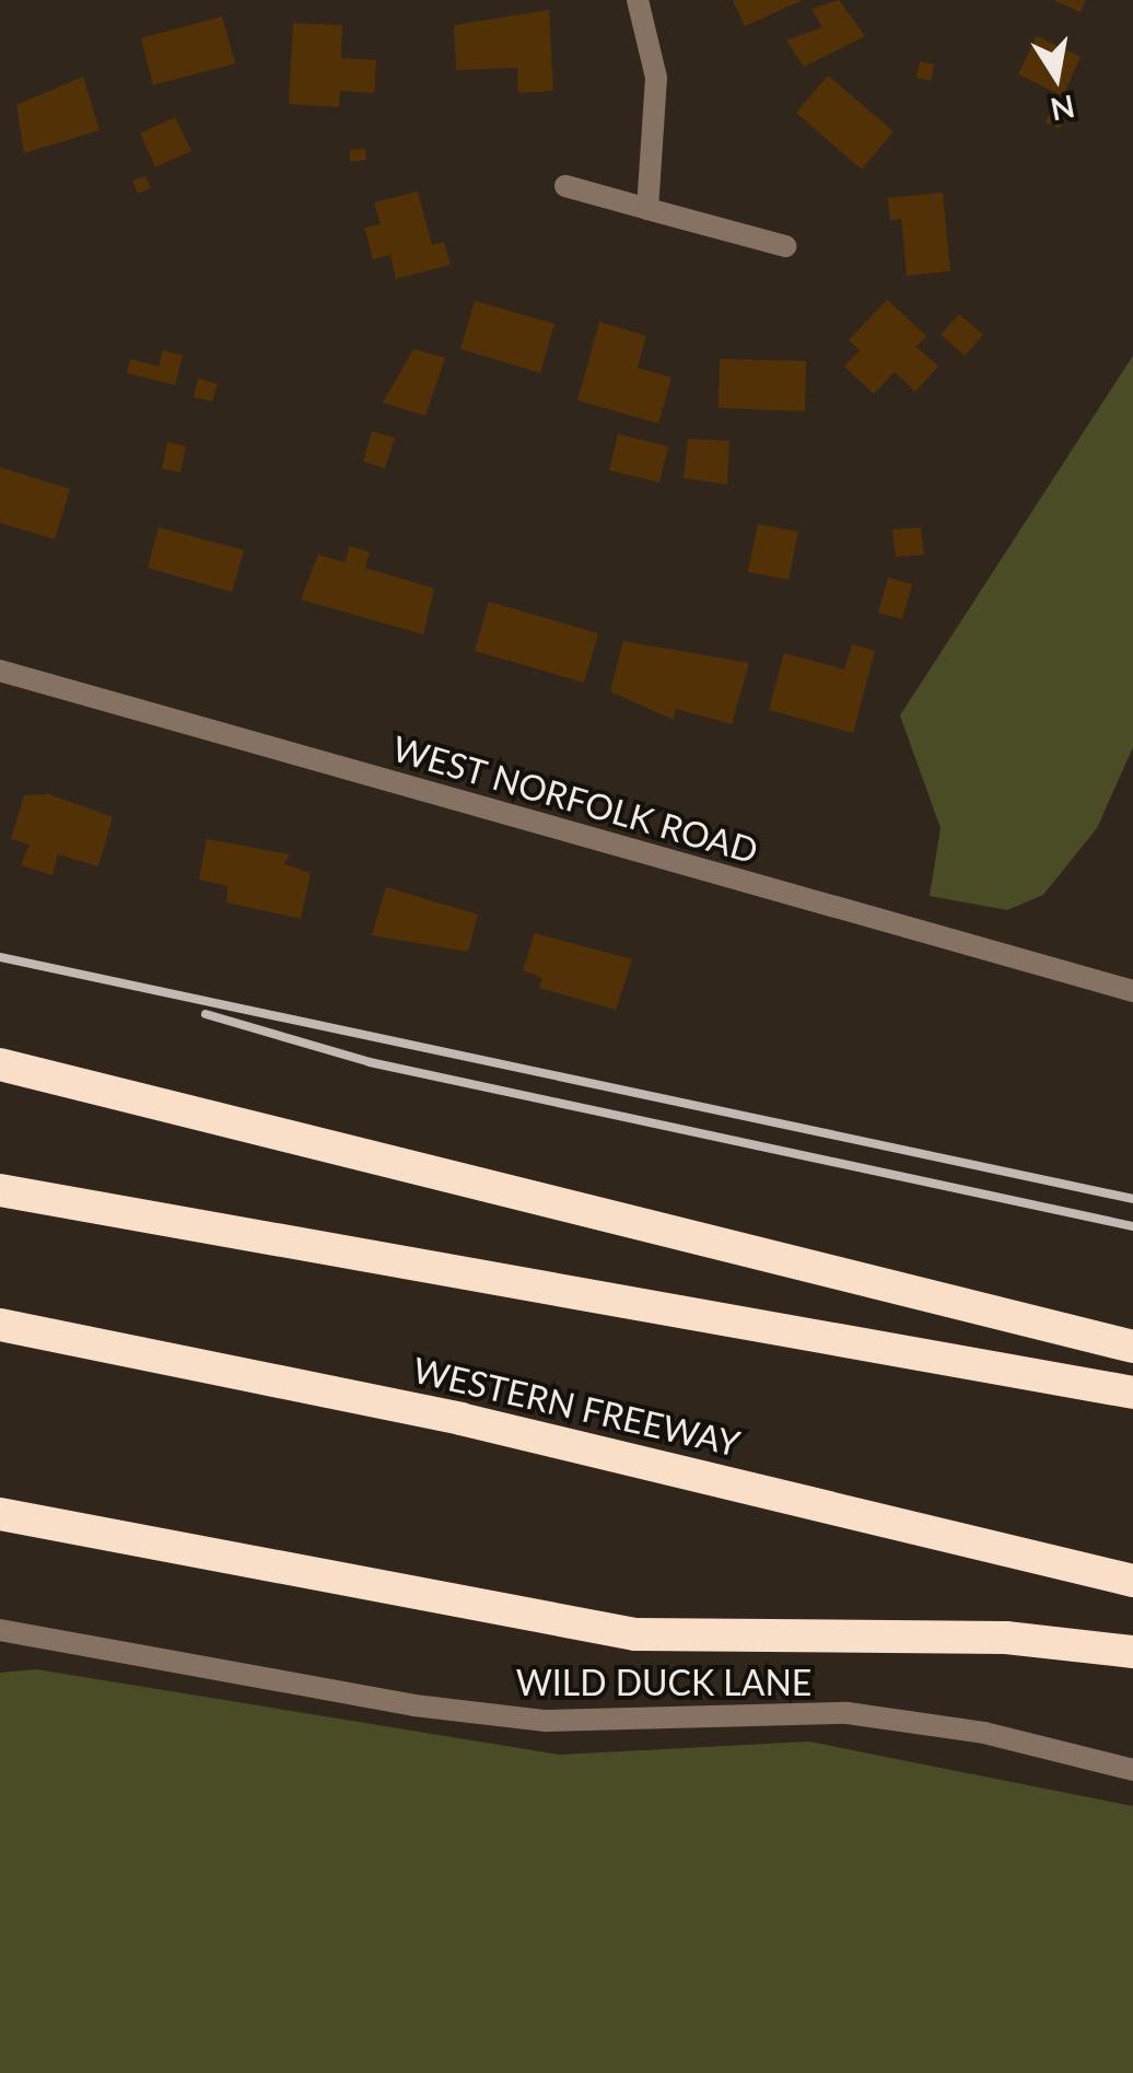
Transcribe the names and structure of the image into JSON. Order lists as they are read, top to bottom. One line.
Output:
{"streets":{"highway":["WESTERN FREEWAY"],"street":["WEST NORFOLK ROAD","WILD DUCK LANE"]},"north":"bottom"}
